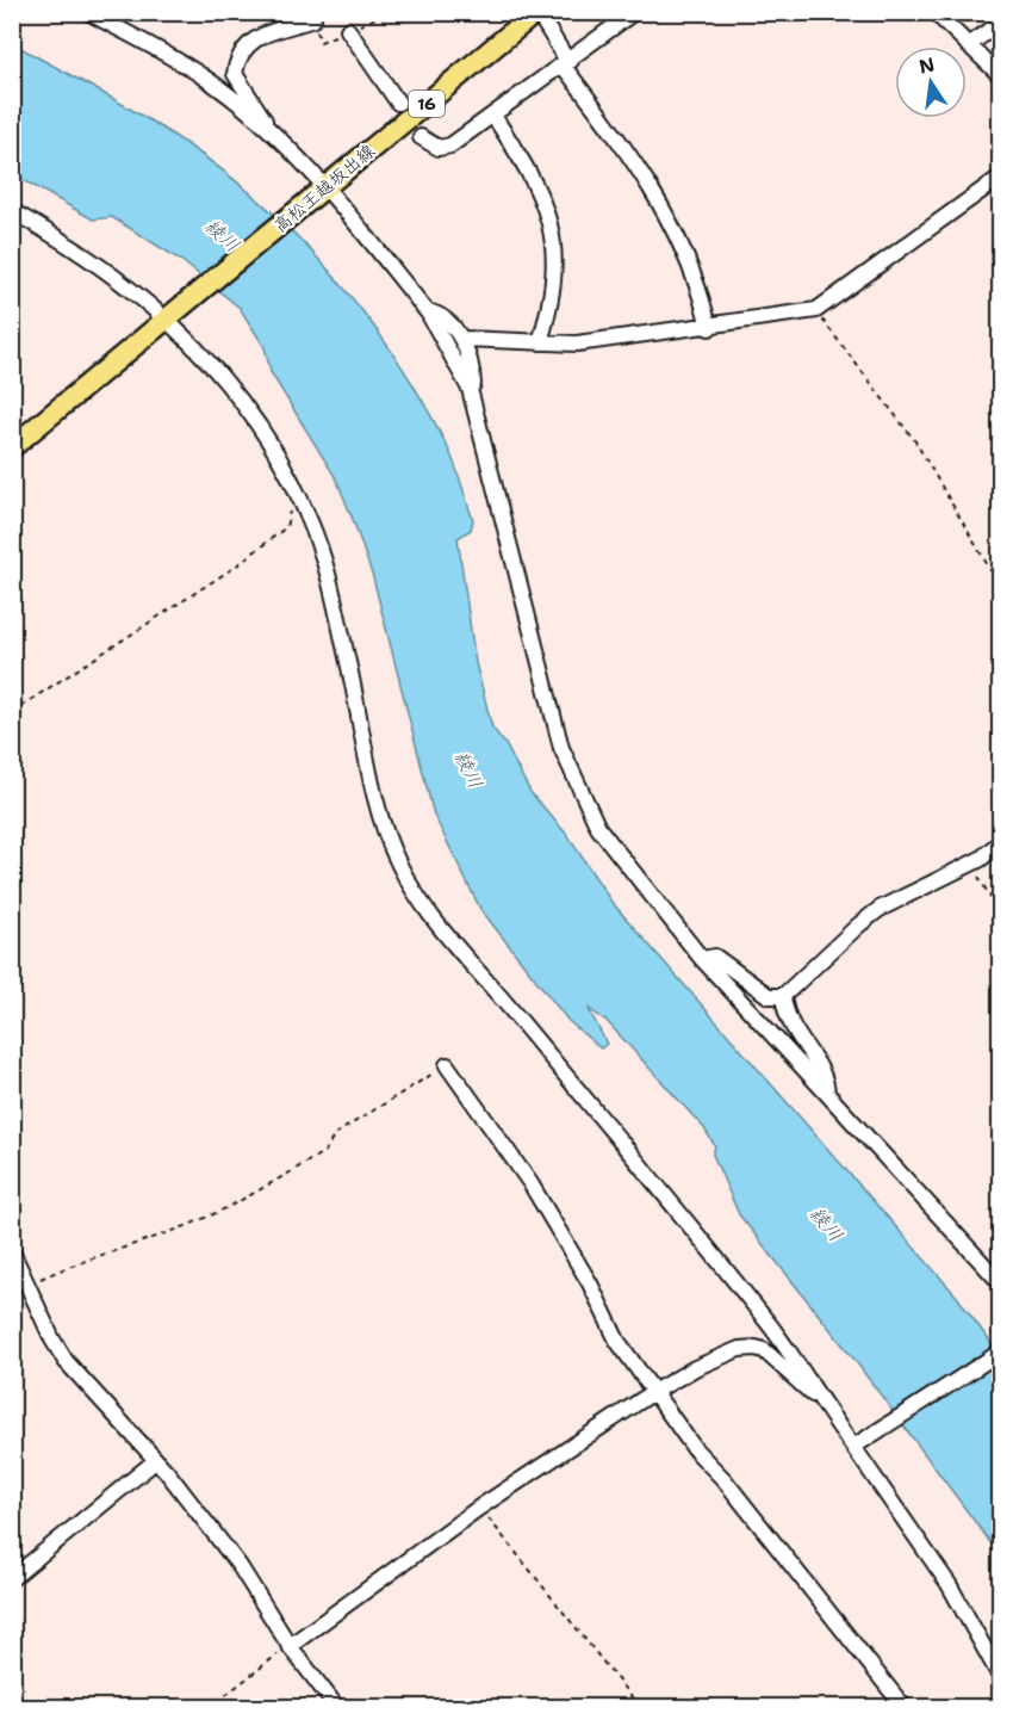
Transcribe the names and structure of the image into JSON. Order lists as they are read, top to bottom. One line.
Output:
{"streets":{"main road":["16","高松王越坂出線"]},"water":["綾川"],"north":"top"}
